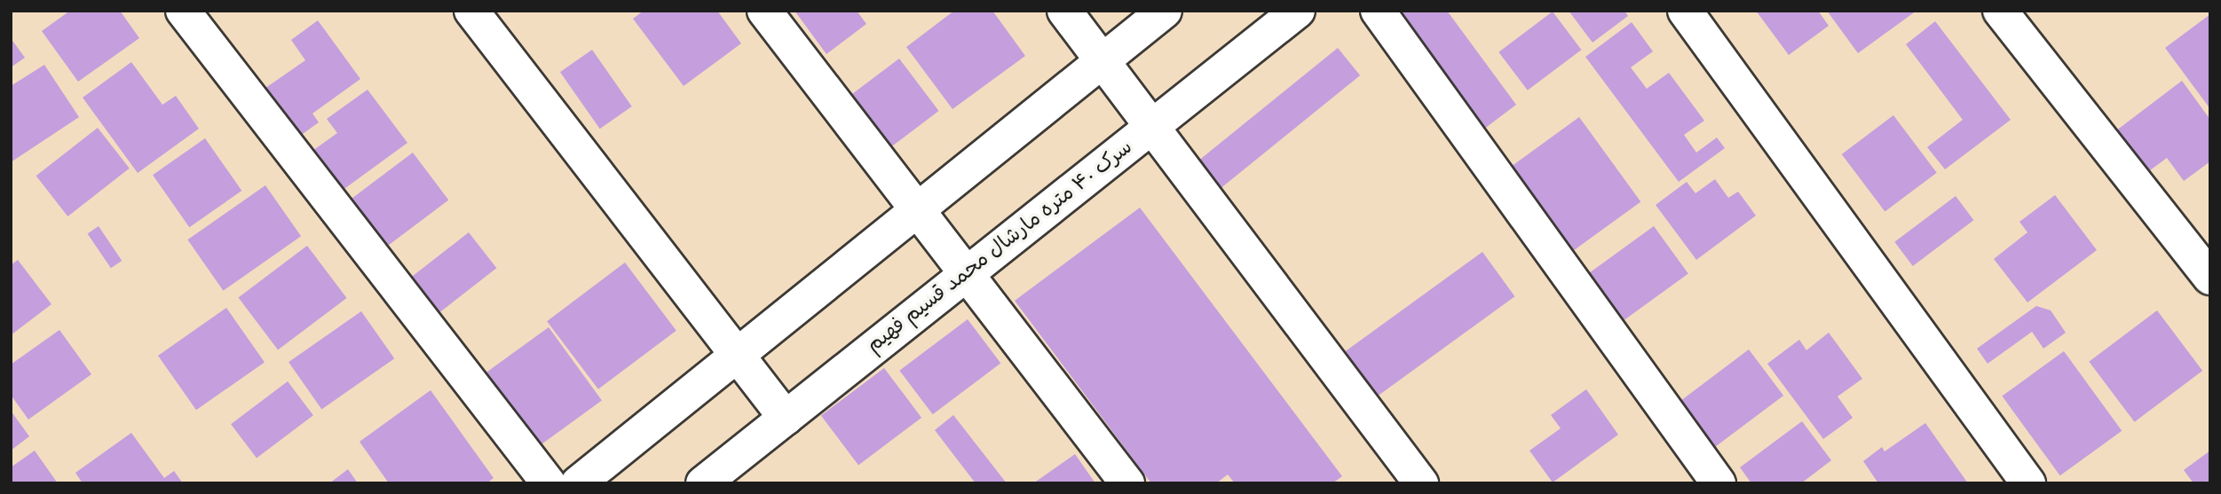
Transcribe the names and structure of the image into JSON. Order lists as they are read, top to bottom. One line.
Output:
{"streets":{"street":["سرک ۴۰ متره مارشال محمد قسیم فهیم"]}}
